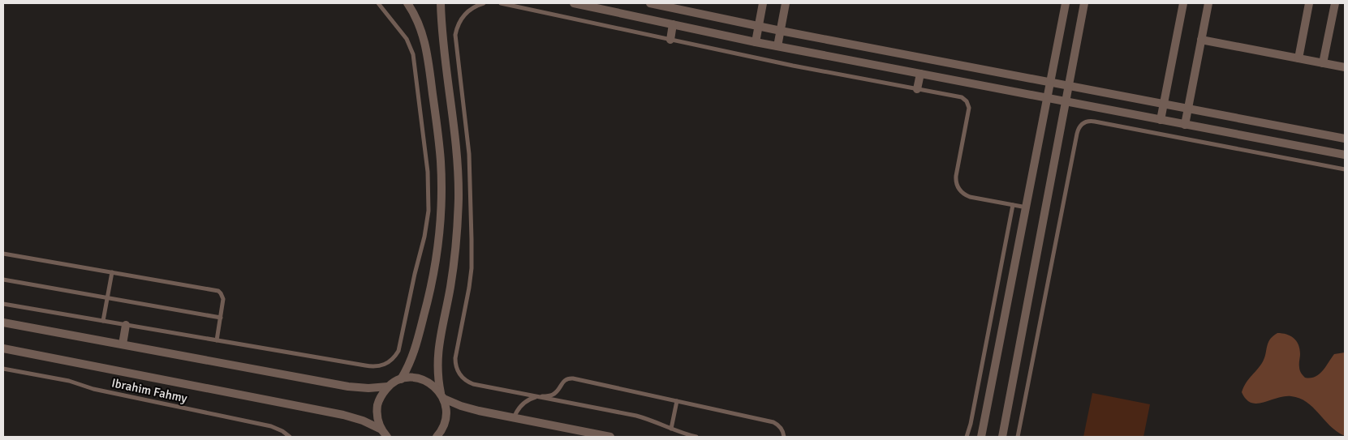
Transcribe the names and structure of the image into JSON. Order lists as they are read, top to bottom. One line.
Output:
{"streets":{"lane":["Ibrahim Fahmy"]}}
